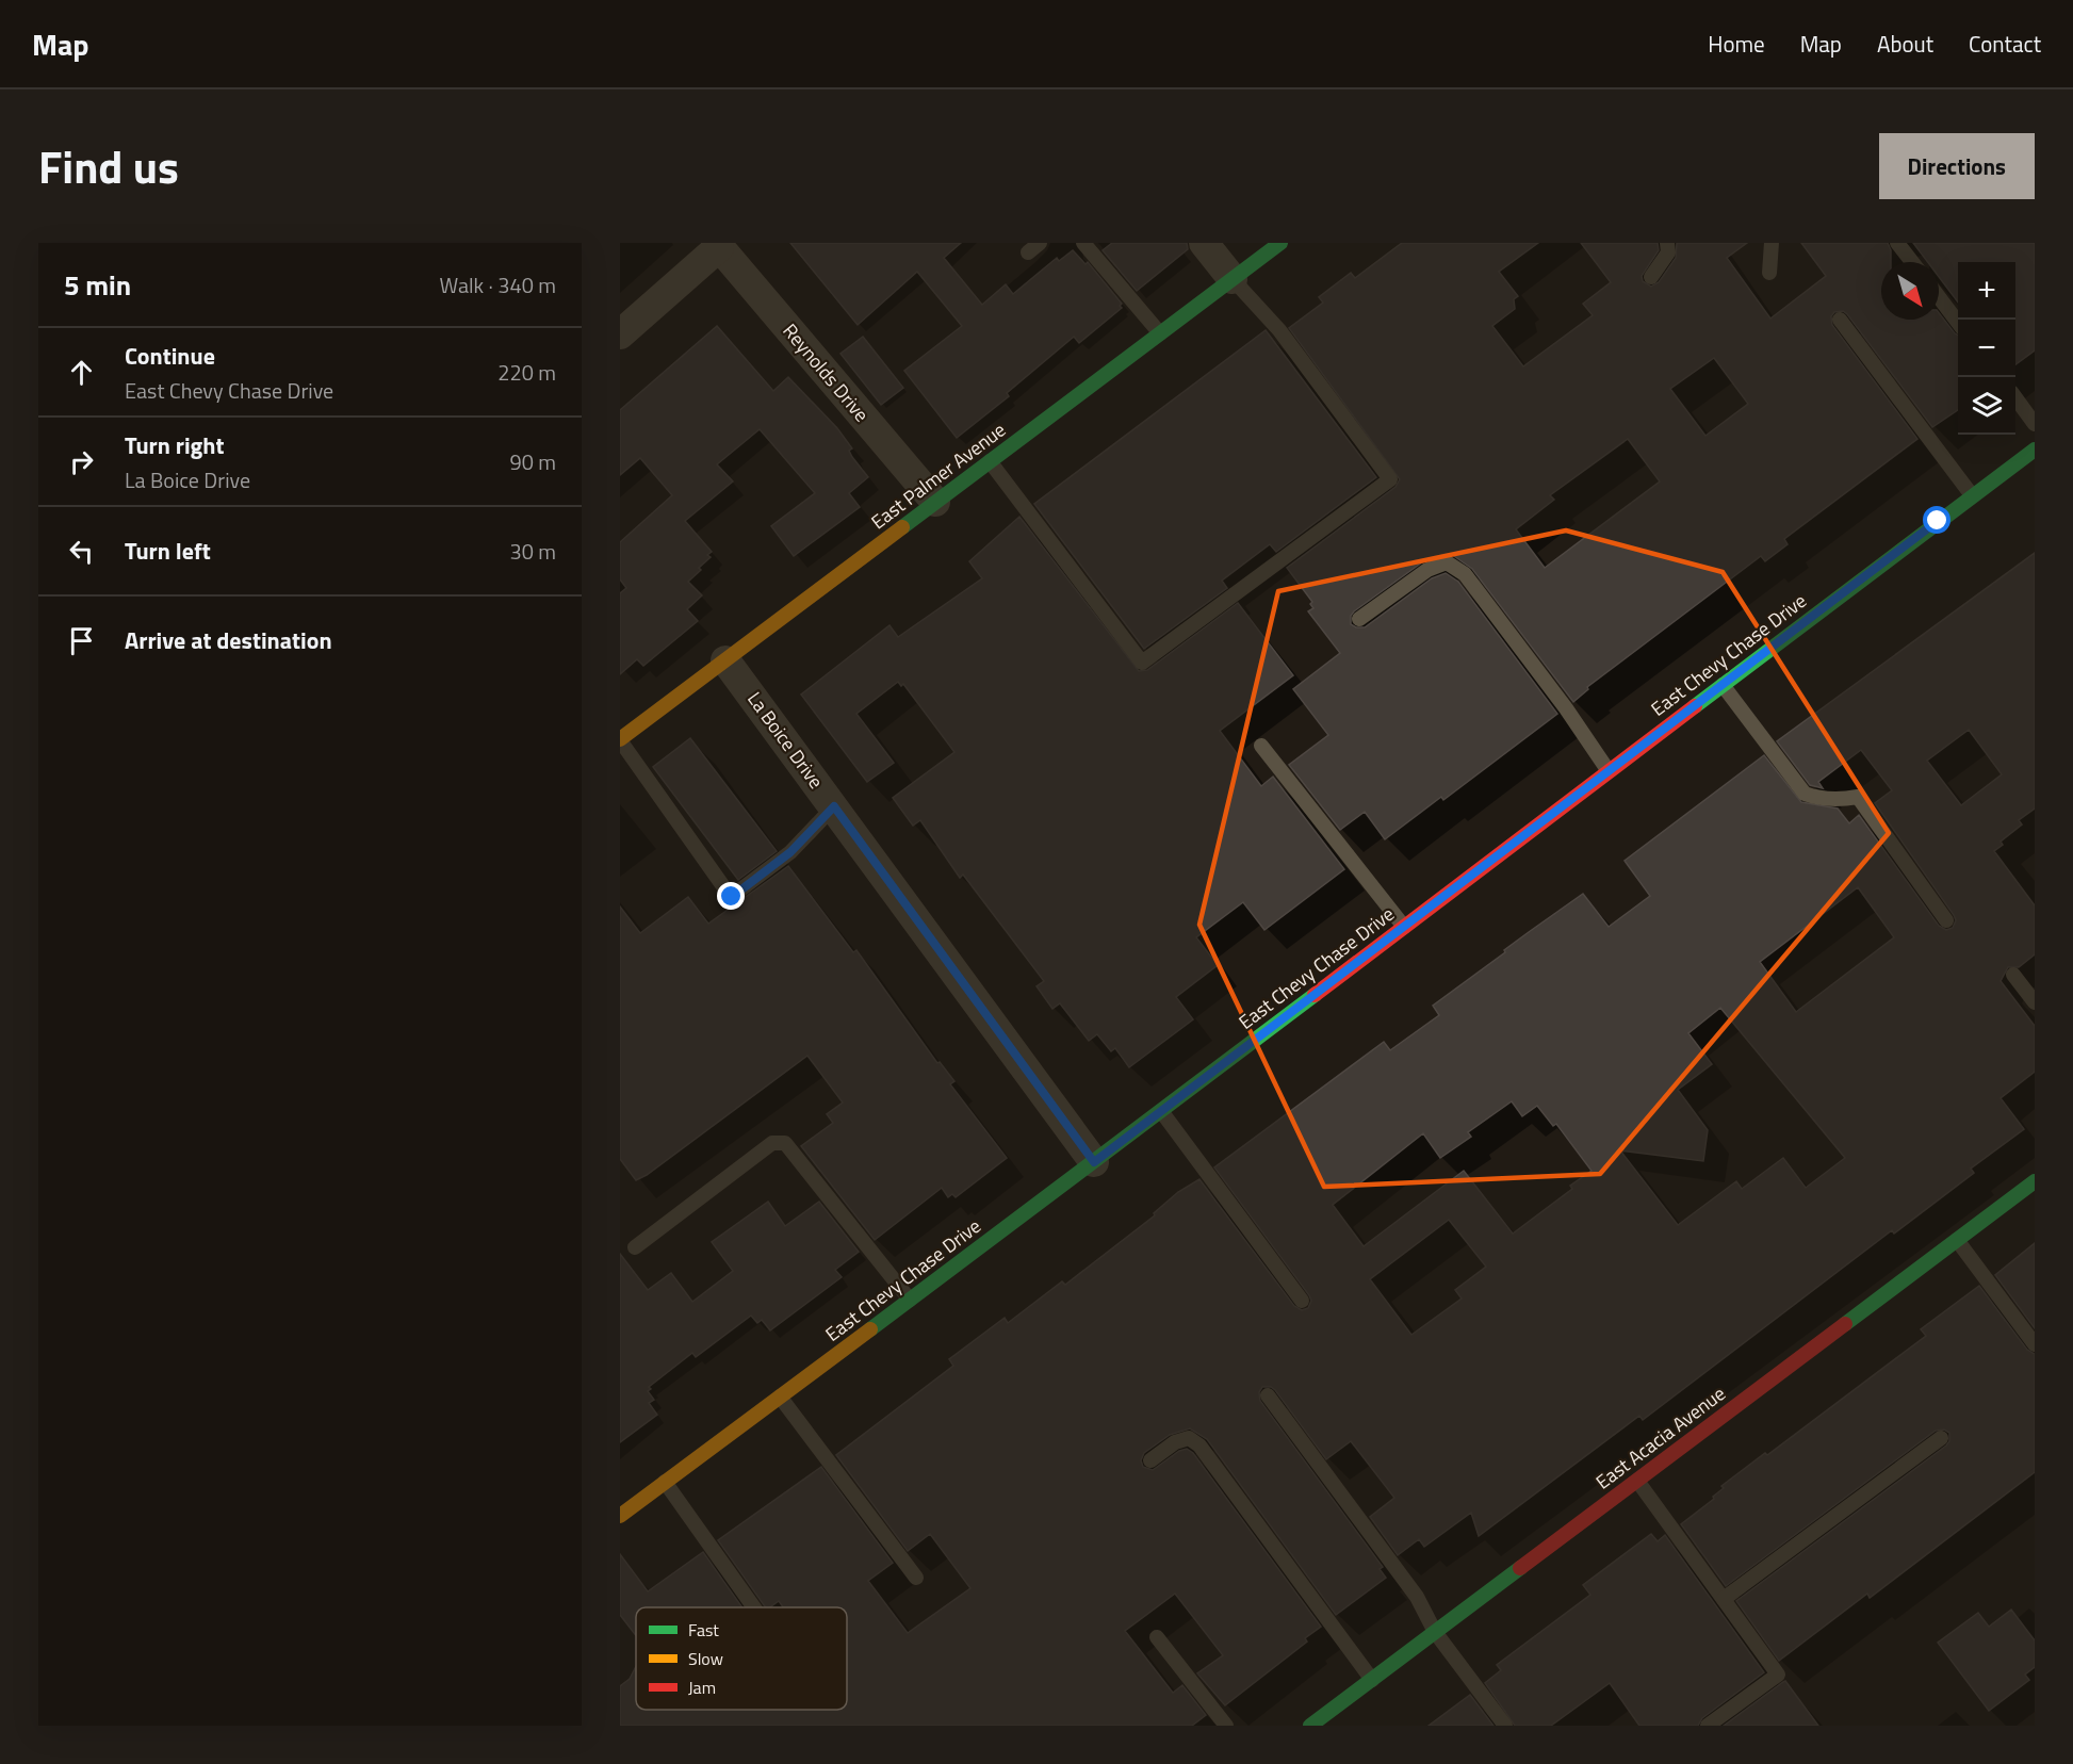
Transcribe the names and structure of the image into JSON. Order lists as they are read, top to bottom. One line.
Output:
{"streets":{"main road":["East Palmer Avenue","East Chevy Chase Drive","East Acacia Avenue"],"street":["Reynolds Drive","La Boice Drive"]},"crossings":[["Reynolds Drive","East Palmer Avenue"],["East Palmer Avenue","La Boice Drive"],["East Chevy Chase Drive","La Boice Drive"]],"legend":["Fast","Slow","Jam"],"north":"bottom right","page":{"header":"Map","nav":["Home","Map","About","Contact"],"title":"Find us","buttons":"Directions","heading":["5 min","Walk · 340 m"],"map_buttons":["+","−"],"list":[["Continue","East Chevy Chase Drive","220 m"],["Turn right","La Boice Drive","90 m"],["Turn left","30 m"],"Arrive at destination"]}}
